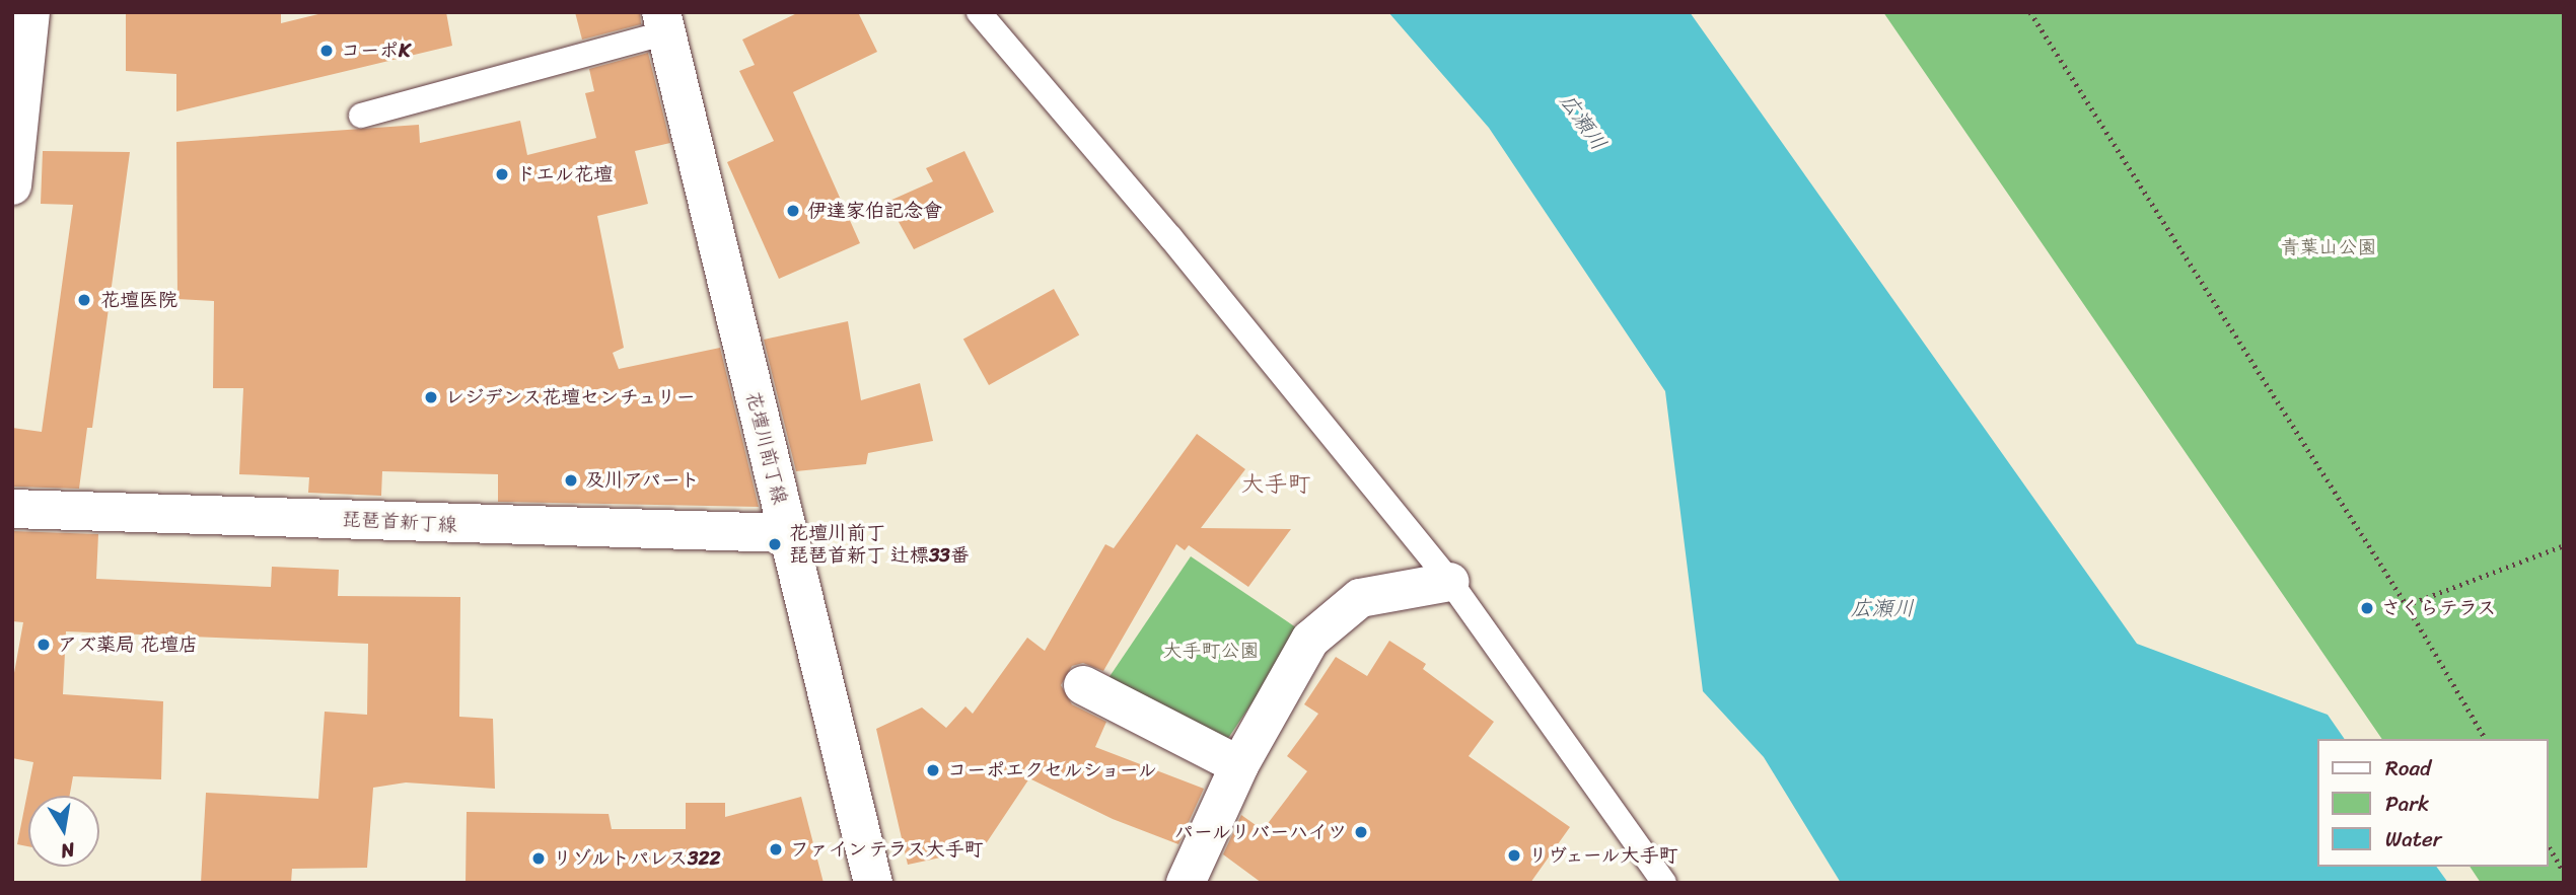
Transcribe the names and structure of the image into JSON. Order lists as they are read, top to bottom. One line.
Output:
{"streets":{"street":["花壇川前丁線","琵琶首新丁線"]},"crossings":[["花壇川前丁線","琵琶首新丁線"]],"districts":["大手町"],"water":["広瀬川"],"parks":["青葉山公園","大手町公園"],"places":["コーポK","ドエル花壇","伊達家伯記念會","花壇医院","レジデンス花壇センチュリー","及川アパート","花壇川前丁 琵琶首新丁 辻標33番","さくらテラス","アズ薬局 花壇店","コーポエクセルショール","パールリバーハイツ","ファインテラス大手町","リヴェール大手町","リゾルトパレス322"],"legend":["Road","Park","Water"],"north":"bottom"}
